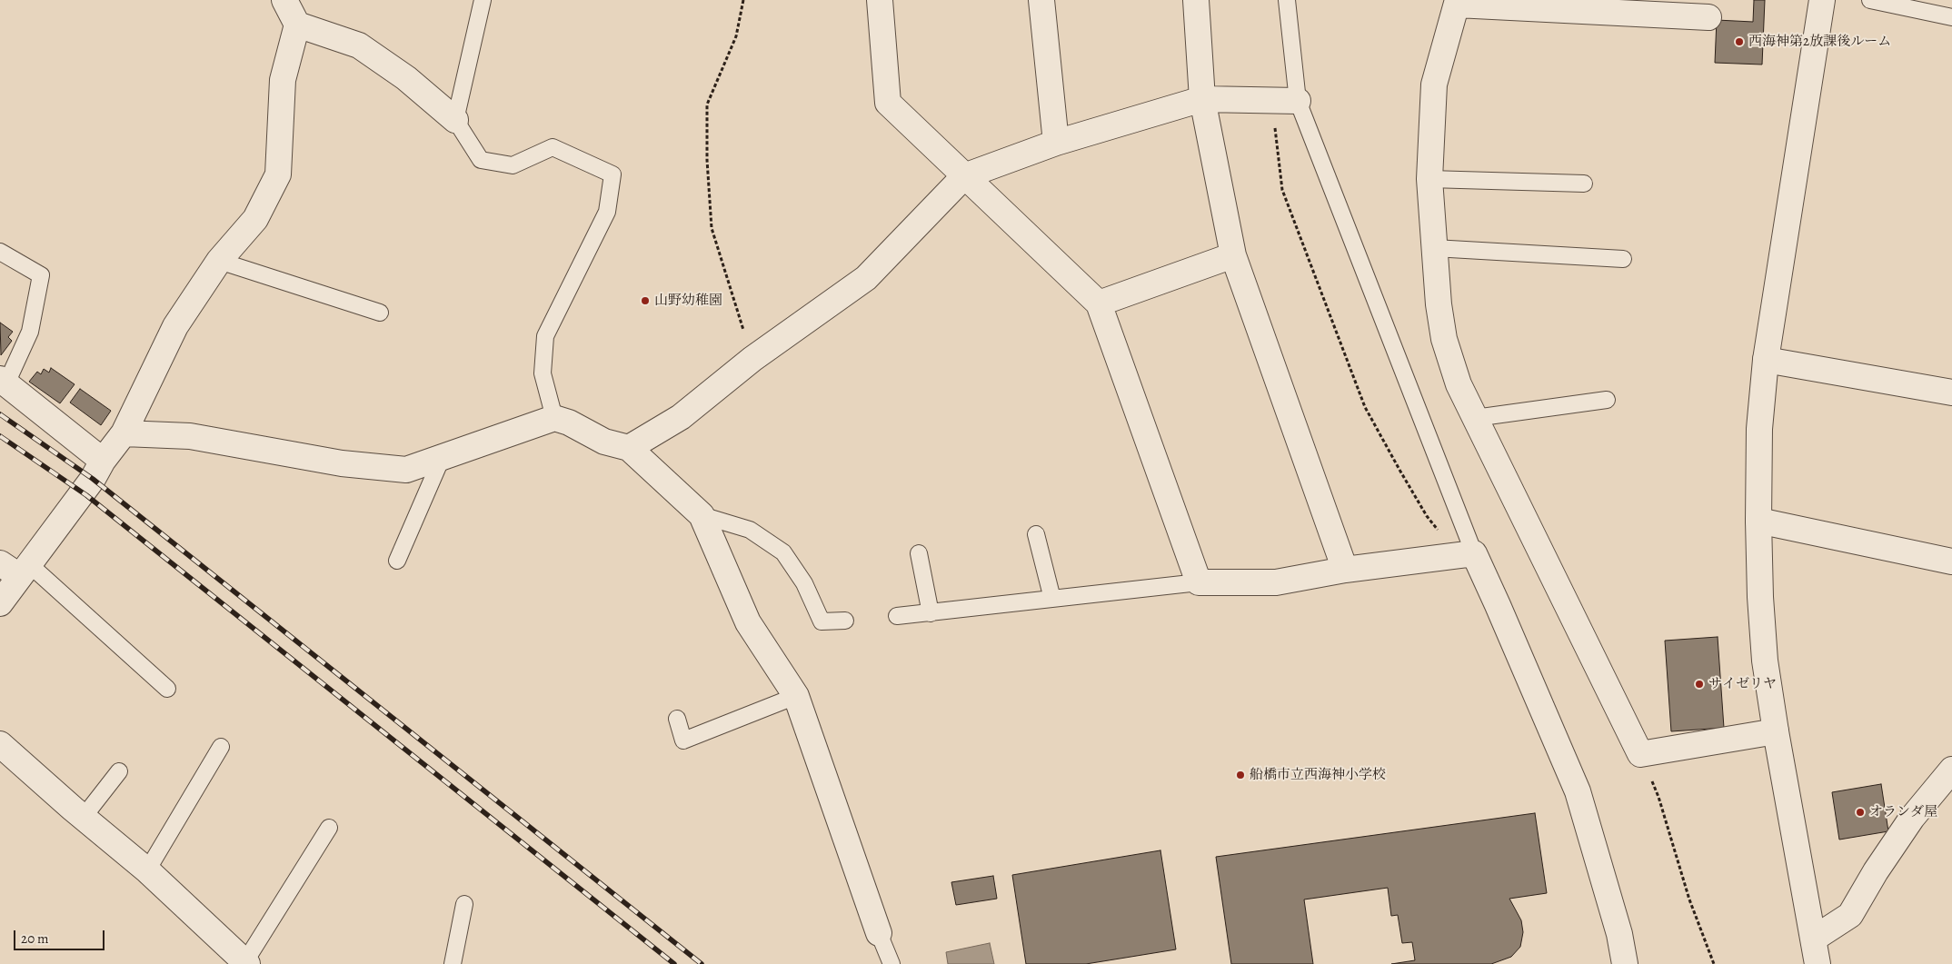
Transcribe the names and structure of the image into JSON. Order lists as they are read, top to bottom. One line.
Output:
{"places":["西海神第2放課後ルーム","山野幼稚園","サイゼリヤ","船橋市立西海神小学校","オランダ屋"],"scale_bar":"20 m"}
